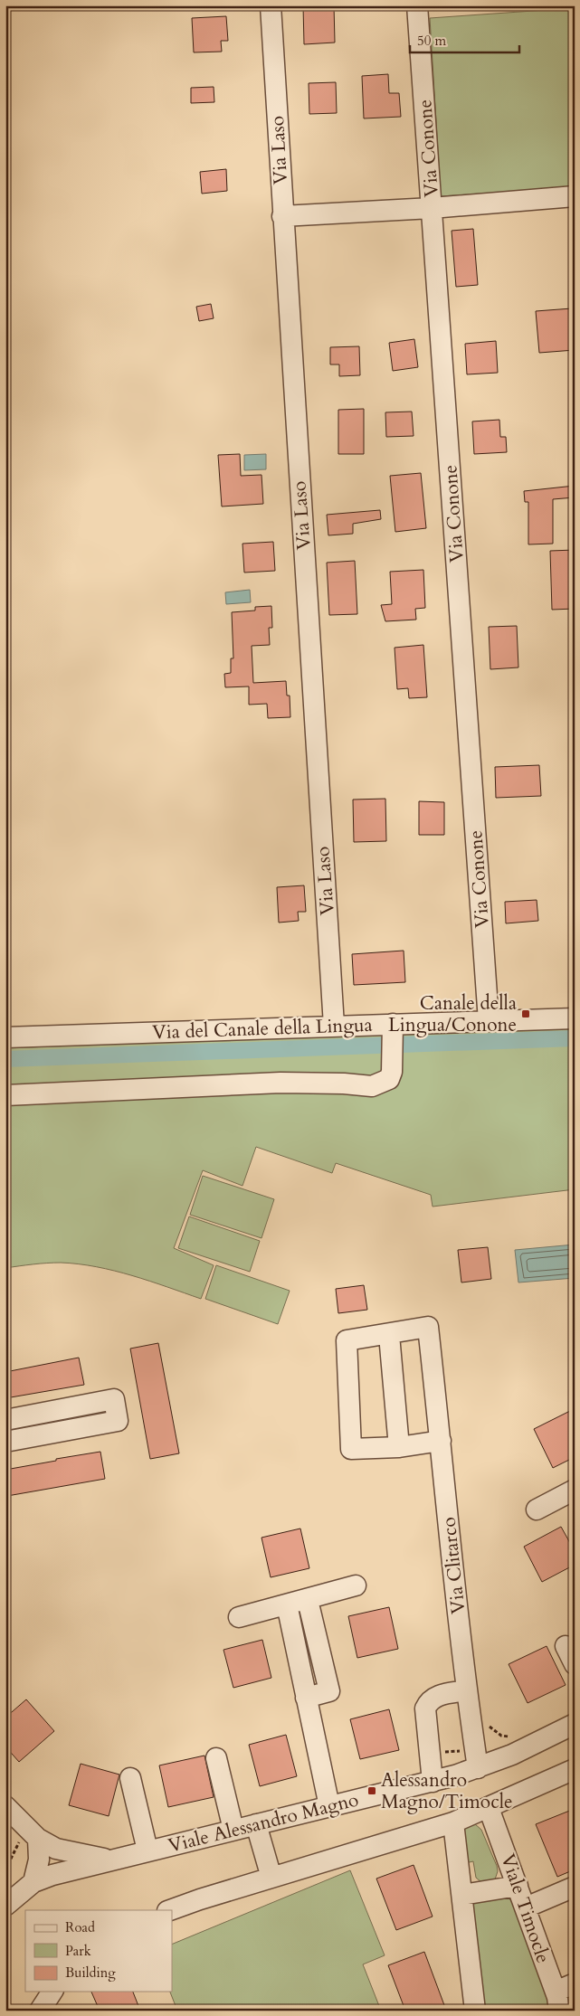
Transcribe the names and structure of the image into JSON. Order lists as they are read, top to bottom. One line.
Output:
{"streets":{"street":["Via Conone","Via Laso","Via del Canale della Lingua","Via Clitarco","Viale Alessandro Magno","Viale Timocle"]},"crossings":[["Via Conone","Via del Canale della Lingua"],["Via Laso","Via del Canale della Lingua"],["Via Clitarco","Viale Alessandro Magno"]],"places":{"transit":["Canale della Lingua/Conone","Alessandro Magno/Timocle"]},"legend":["Road","Park","Building"],"scale_bar":"50 m"}
